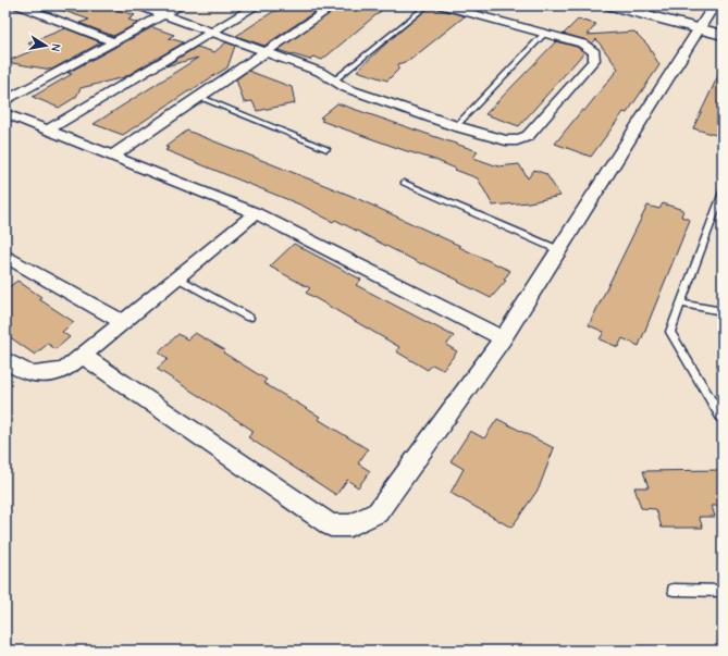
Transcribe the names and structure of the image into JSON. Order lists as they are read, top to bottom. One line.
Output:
{"north":"right"}
